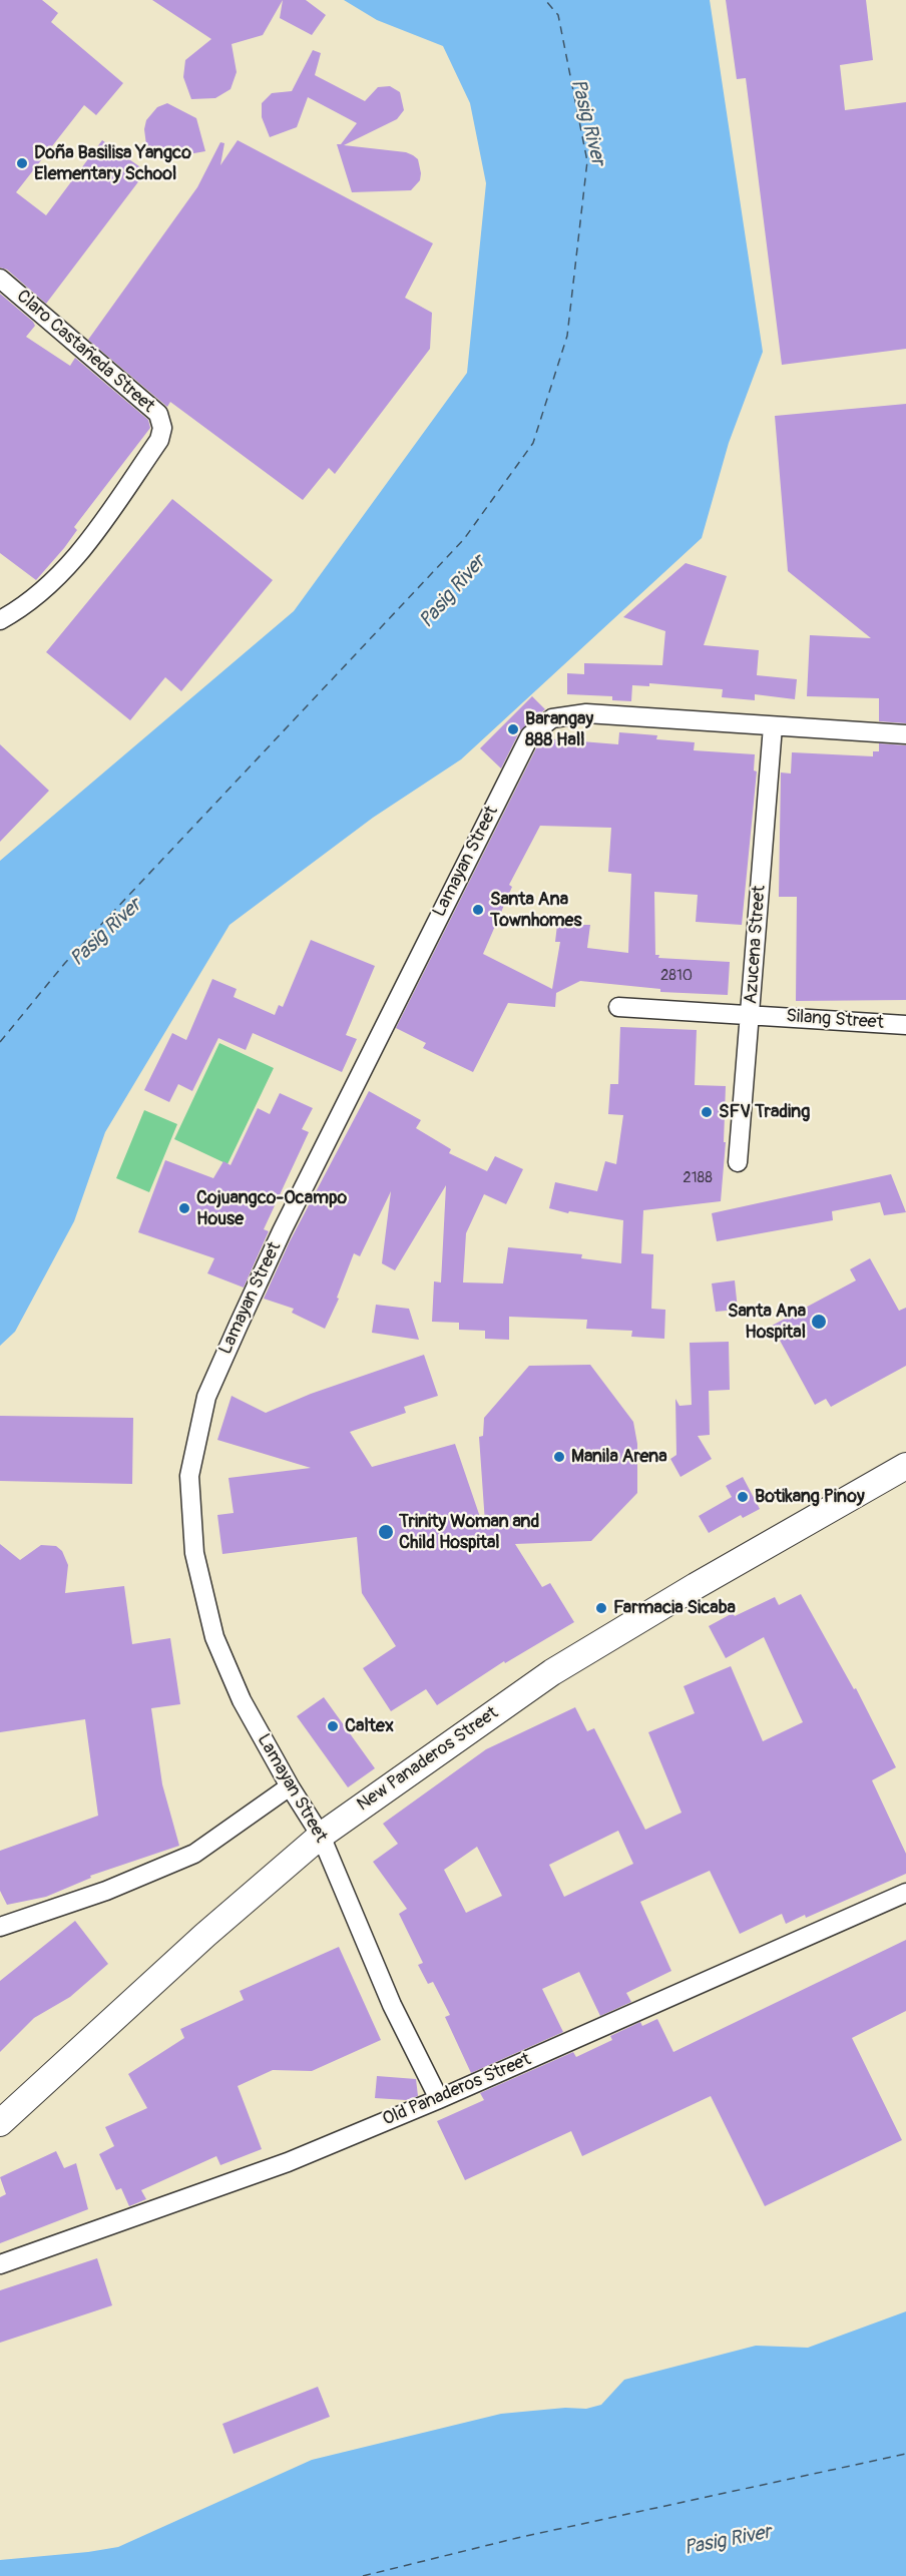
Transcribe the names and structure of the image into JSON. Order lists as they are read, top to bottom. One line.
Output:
{"streets":{"main road":["New Panaderos Street"],"street":["Claro Castañeda Street","Lamayan Street","Azucena Street","Silang Street","Old Panaderos Street"]},"crossings":[["Lamayan Street","Azucena Street"],["Lamayan Street","New Panaderos Street"],["Lamayan Street","Old Panaderos Street"],["Azucena Street","Silang Street"]],"water":["Pasig River"],"places":["Doña Basilisa Yangco Elementary School","Barangay 888 Hall","Santa Ana Townhomes","SFV Trading","Cojuangco-Ocampo House","Santa Ana Hospital","Manila Arena","Botikang Pinoy","Trinity Woman and Child Hospital","Farmacia Sicaba","Caltex"],"house_numbers":["2810","2188"]}
